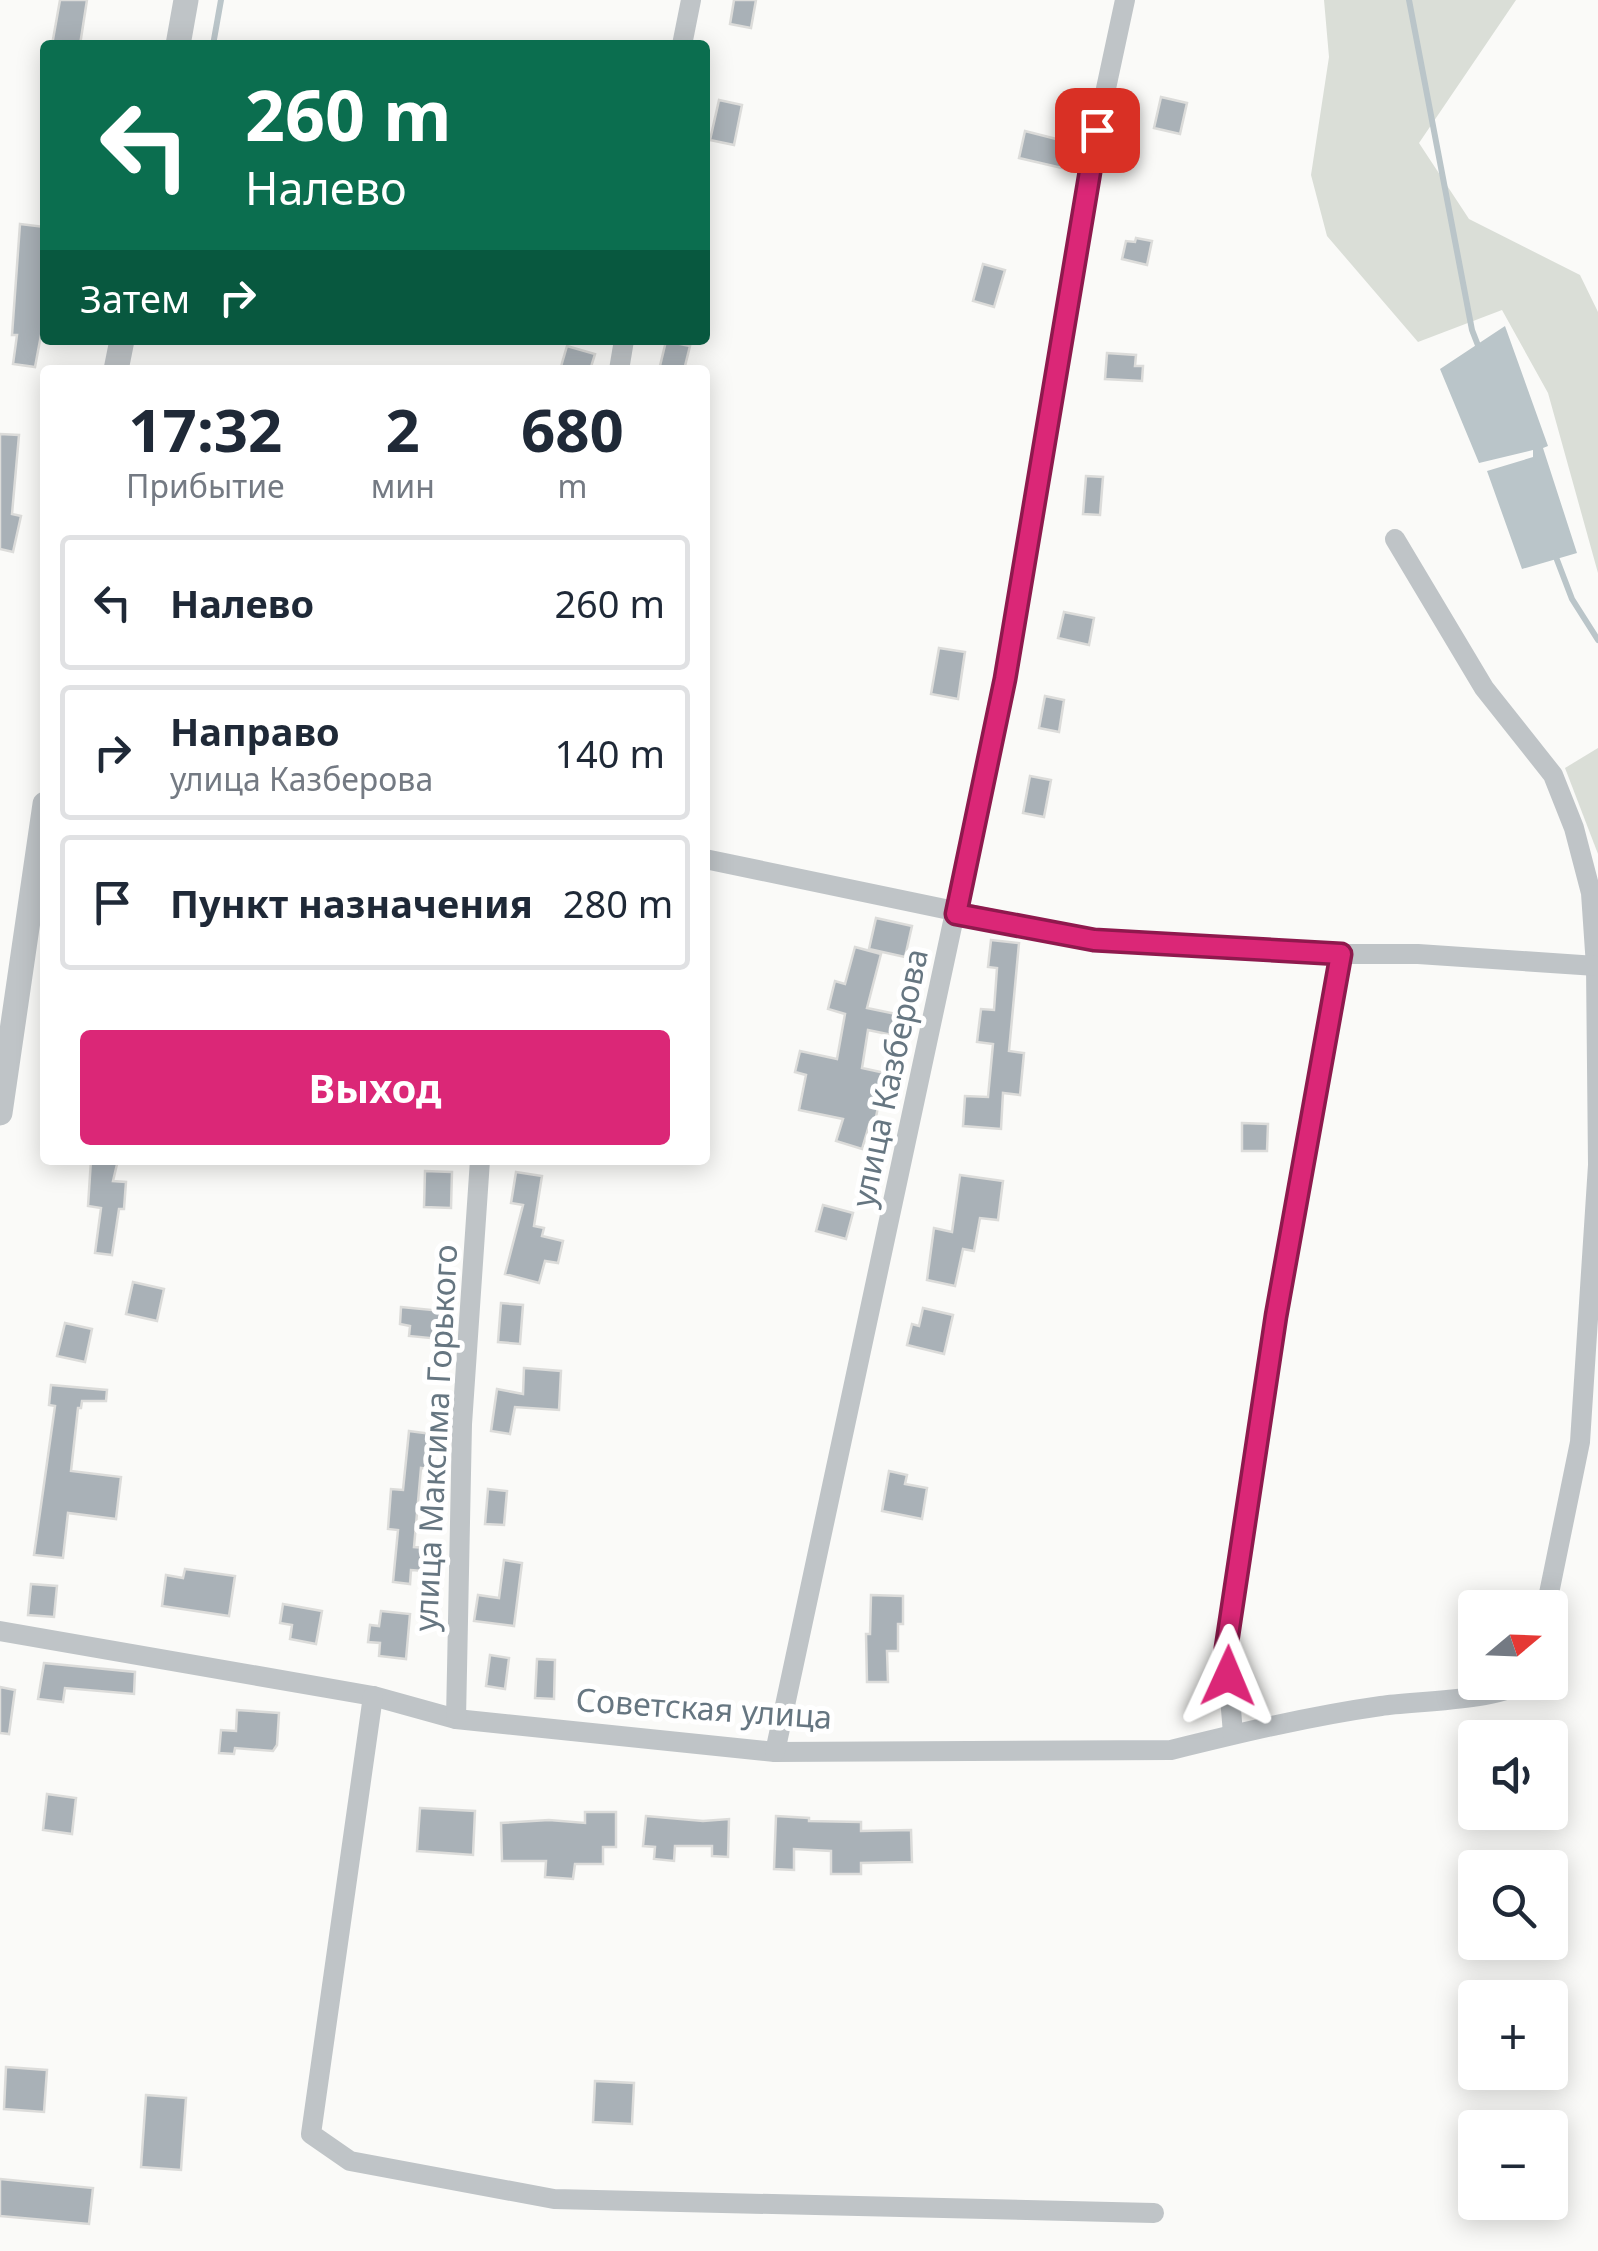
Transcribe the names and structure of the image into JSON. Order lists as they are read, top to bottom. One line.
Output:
{"streets":{"street":["улица Казберова","улица Максима Горького","Советская улица"]},"crossings":[["улица Казберова","Советская улица"],["улица Максима Горького","Советская улица"]],"north":"right","page":{"turn":["260 m","Налево"],"then":"Затем","eta":["17:32","Прибытие","2","мин","680","m"],"list":[{"name":"Налево","value":"260 m"},{"name":"Направо","note":"улица Казберова","value":"140 m"},{"name":"Пункт назначения","value":"280 m"}],"buttons":"Выход","map_buttons":["+","−"]}}
